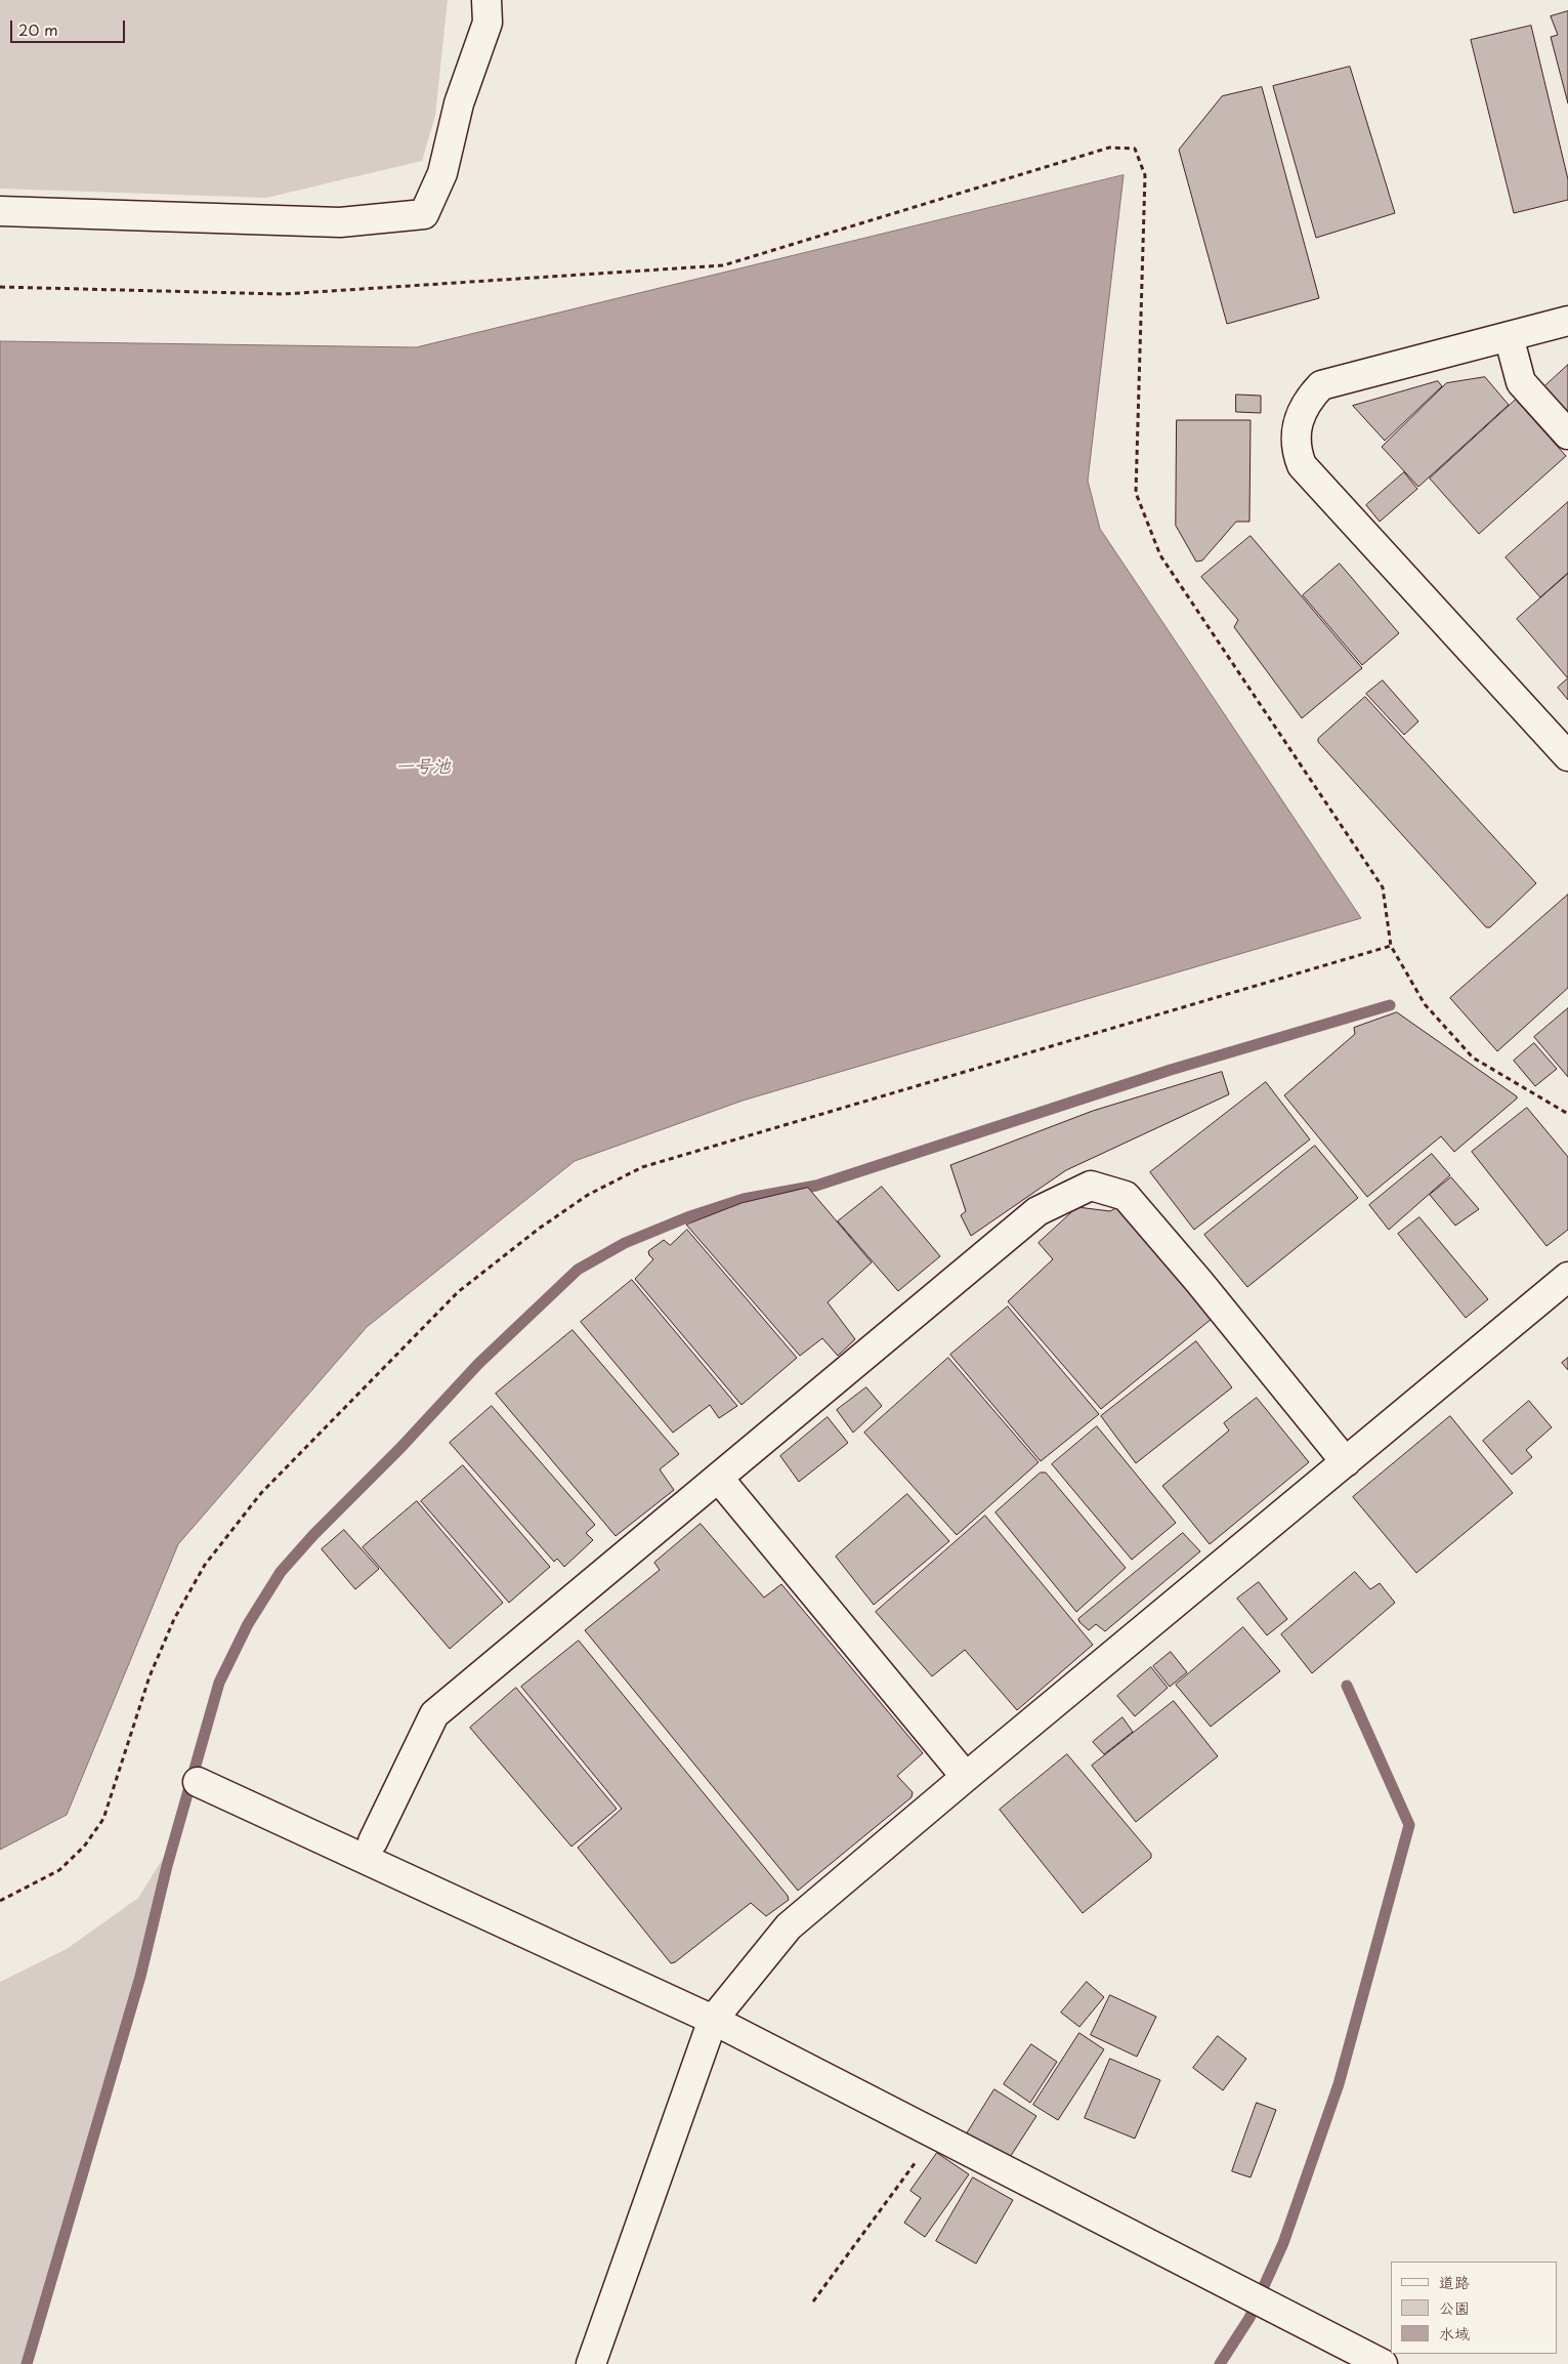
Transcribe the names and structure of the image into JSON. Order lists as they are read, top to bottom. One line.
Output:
{"water":["一号池"],"legend":["道路","公園","水域"],"scale_bar":"20 m"}
